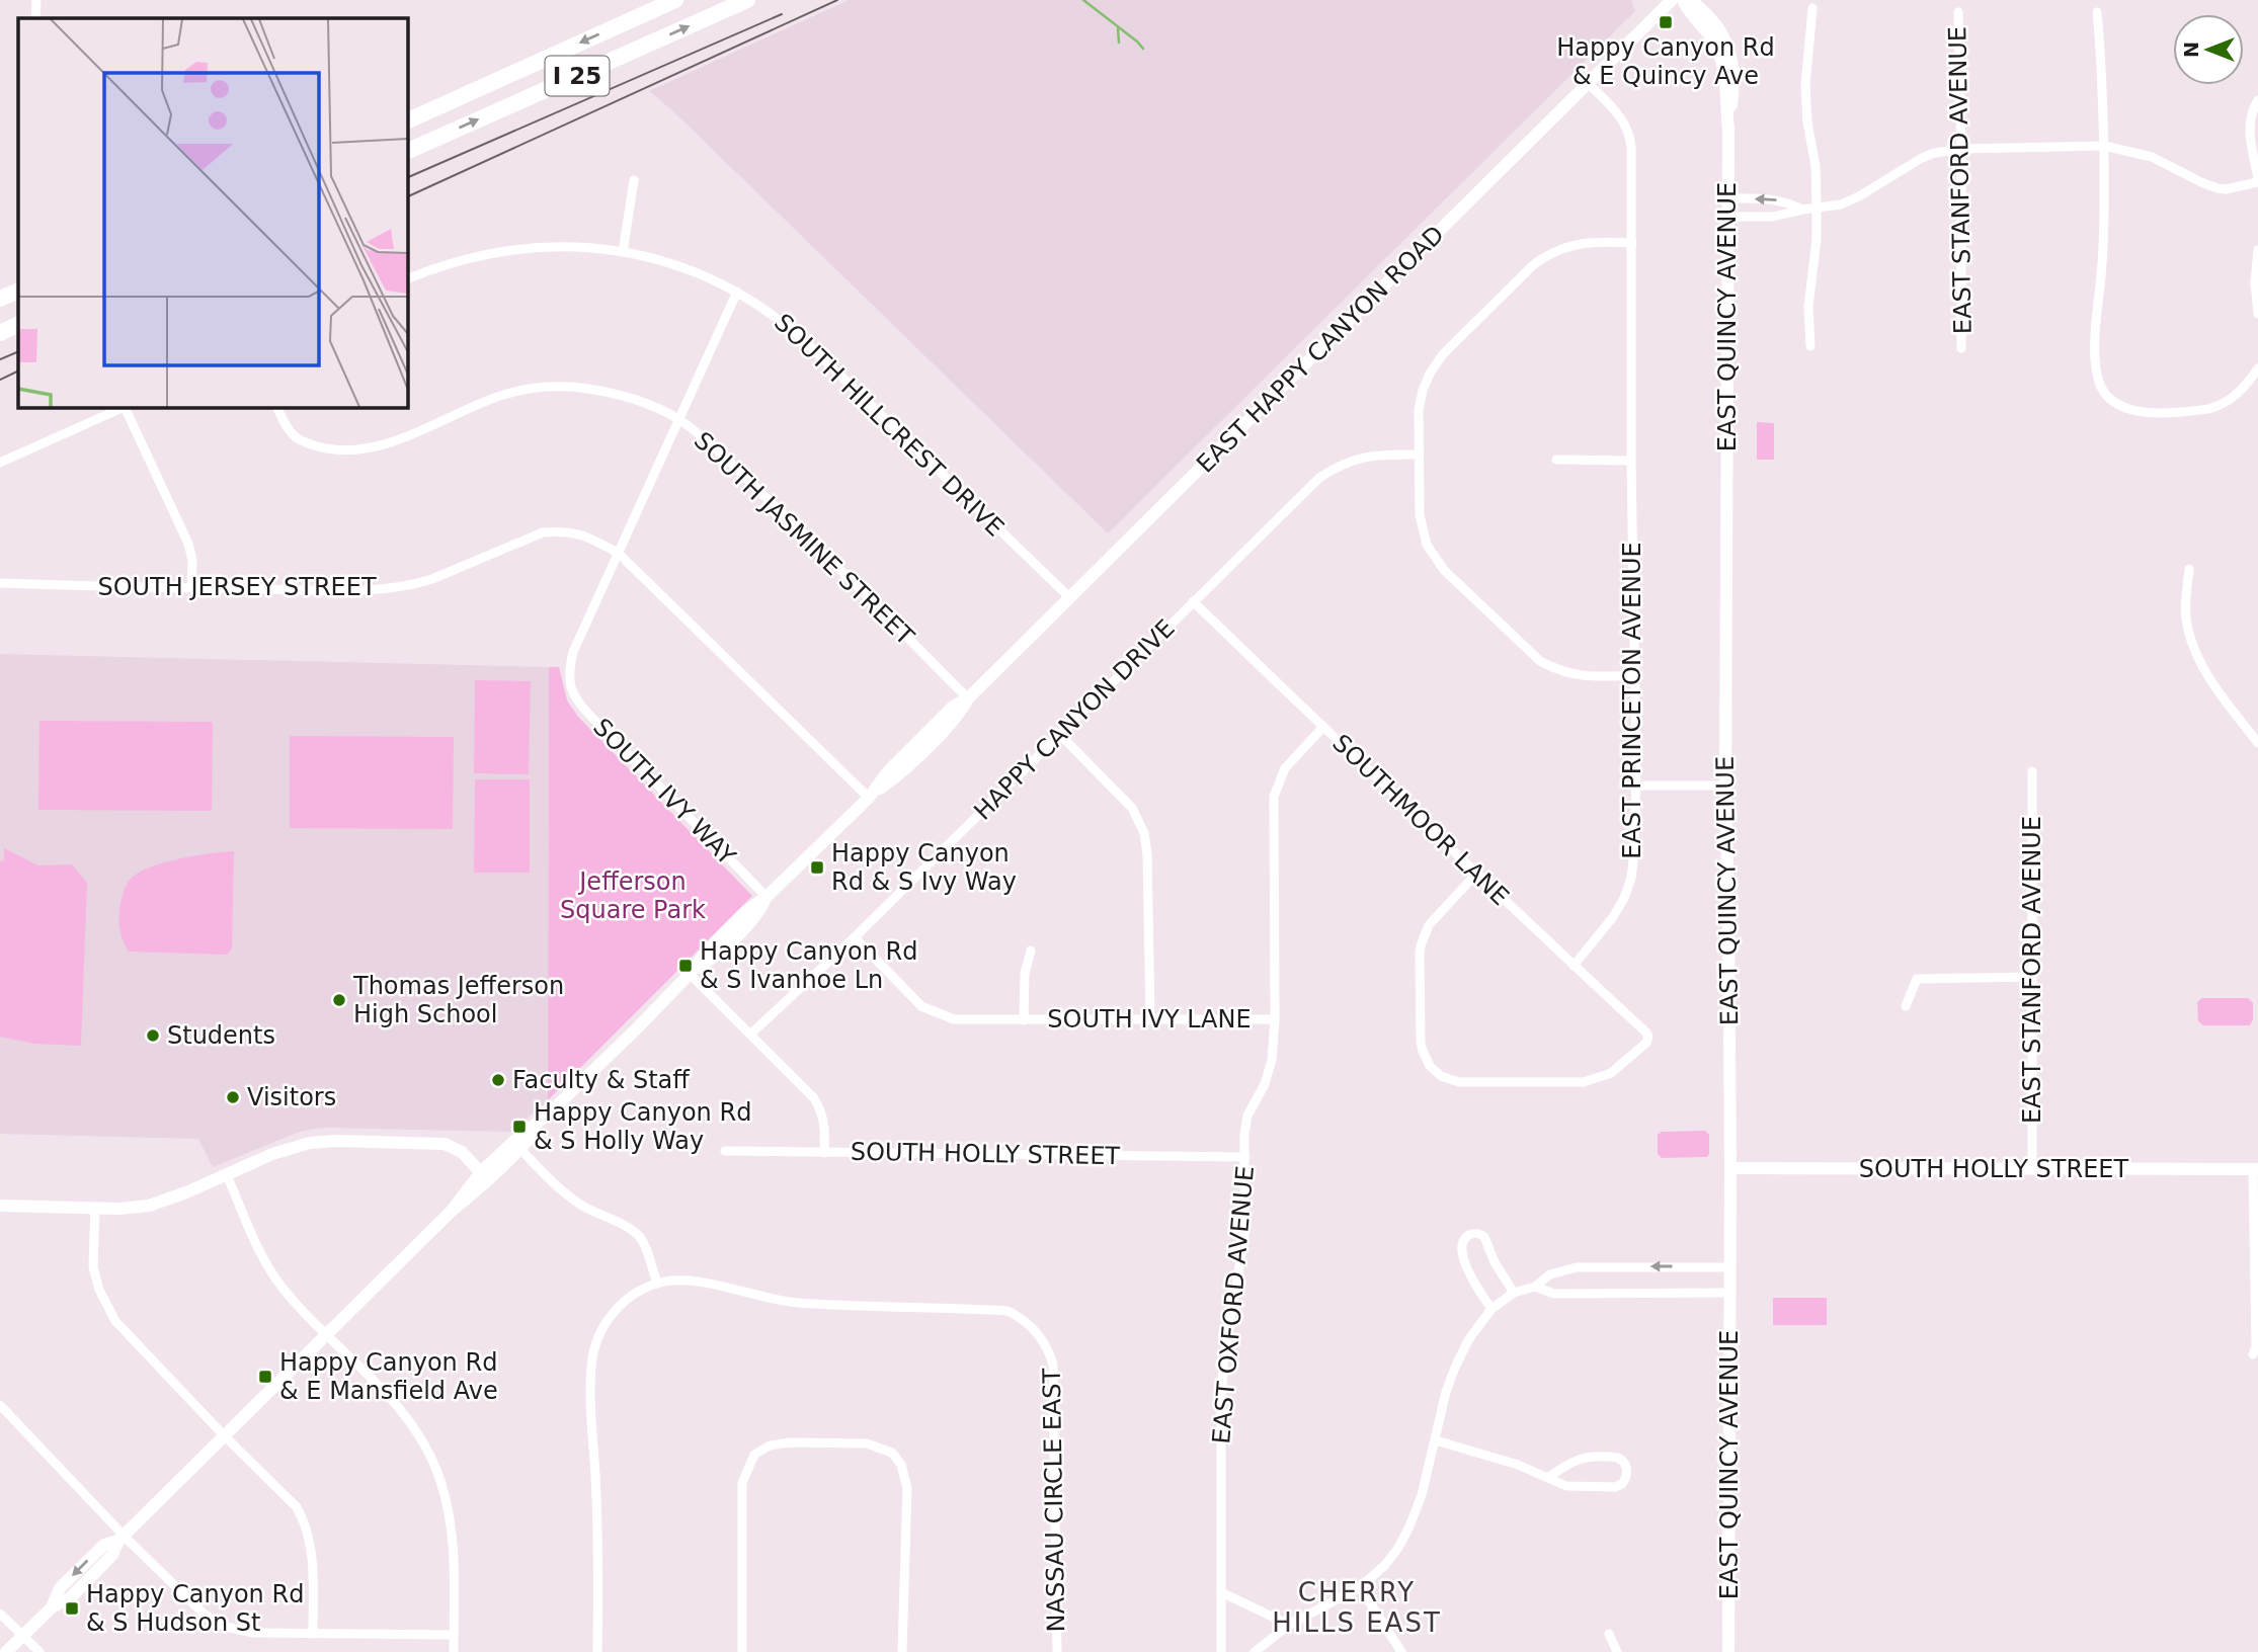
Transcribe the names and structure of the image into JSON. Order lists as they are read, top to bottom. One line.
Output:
{"streets":{"highway":["I 25"],"street":["EAST STANFORD AVENUE","EAST QUINCY AVENUE","EAST HAPPY CANYON ROAD","SOUTH HILLCREST DRIVE","SOUTH JASMINE STREET","SOUTH JERSEY STREET","EAST PRINCETON AVENUE","HAPPY CANYON DRIVE","SOUTH IVY WAY","SOUTHMOOR LANE","SOUTH IVY LANE","SOUTH HOLLY STREET","EAST OXFORD AVENUE","NASSAU CIRCLE EAST"]},"crossings":[["EAST STANFORD AVENUE","SOUTH HOLLY STREET"],["EAST QUINCY AVENUE","SOUTH HOLLY STREET"],["EAST HAPPY CANYON ROAD","SOUTH HILLCREST DRIVE"],["EAST HAPPY CANYON ROAD","SOUTH JASMINE STREET"],["EAST HAPPY CANYON ROAD","SOUTH JERSEY STREET"],["EAST HAPPY CANYON ROAD","EAST PRINCETON AVENUE"],["EAST HAPPY CANYON ROAD","SOUTH IVY WAY"],["SOUTH JERSEY STREET","SOUTH IVY WAY"],["EAST PRINCETON AVENUE","SOUTHMOOR LANE"],["HAPPY CANYON DRIVE","SOUTHMOOR LANE"],["HAPPY CANYON DRIVE","SOUTH IVY LANE"],["SOUTHMOOR LANE","EAST OXFORD AVENUE"],["SOUTH IVY LANE","EAST OXFORD AVENUE"],["SOUTH HOLLY STREET","EAST OXFORD AVENUE"]],"districts":["CHERRY HILLS EAST"],"parks":["Jefferson Square Park"],"places":{"transit":["Happy Canyon Rd & E Quincy Ave","Happy Canyon Rd & S Ivy Way","Happy Canyon Rd & S Ivanhoe Ln","Happy Canyon Rd & S Holly Way","Happy Canyon Rd & E Mansfield Ave","Happy Canyon Rd & S Hudson St"],"other":["Thomas Jefferson High School","Students","Faculty & Staff","Visitors"]},"north":"left"}
